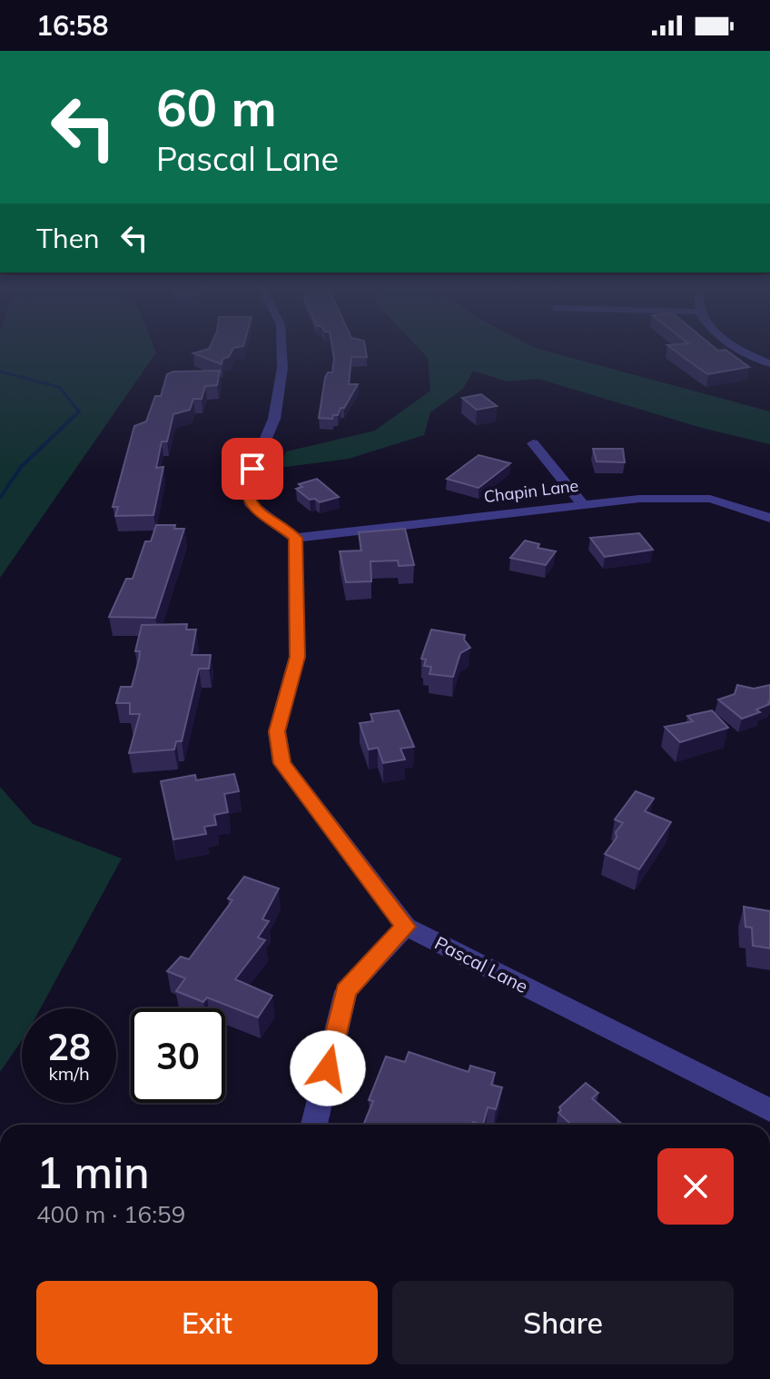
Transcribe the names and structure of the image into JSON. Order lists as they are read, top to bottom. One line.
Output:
{"streets":{"street":["Chapin Lane","Pascal Lane"]},"crossings":[["Chapin Lane","Pascal Lane"]],"page":{"status":"16:58","turn":["60 m","Pascal Lane"],"then":"Then","speed":"28 km/h","limit":"30","heading":["1 min","400 m · 16:59"],"buttons":["Exit","Share"]}}
